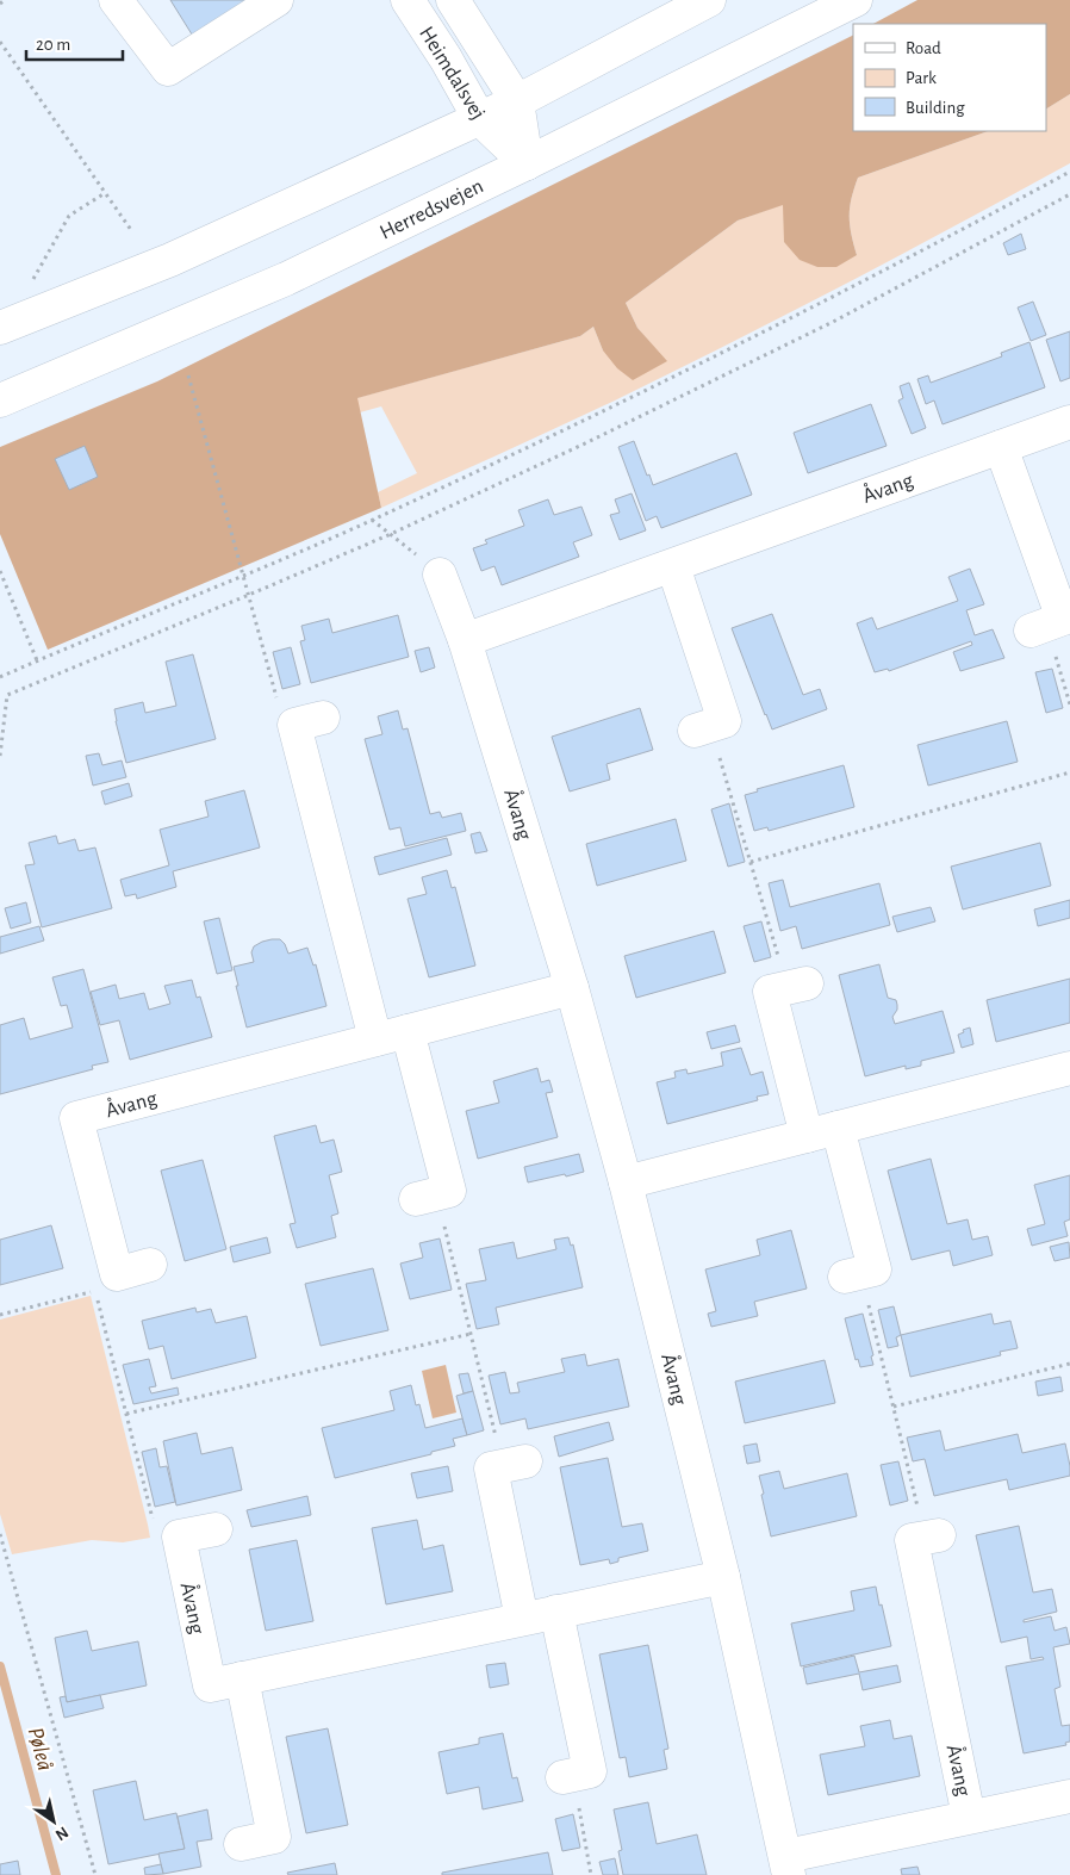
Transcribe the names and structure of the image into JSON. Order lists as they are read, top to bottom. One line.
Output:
{"streets":{"street":["Heimdalsvej","Herredsvejen","Åvang"]},"crossings":[["Heimdalsvej","Herredsvejen"]],"water":["Pøleå"],"legend":["Road","Park","Building"],"scale_bar":"20 m","north":"bottom right"}
